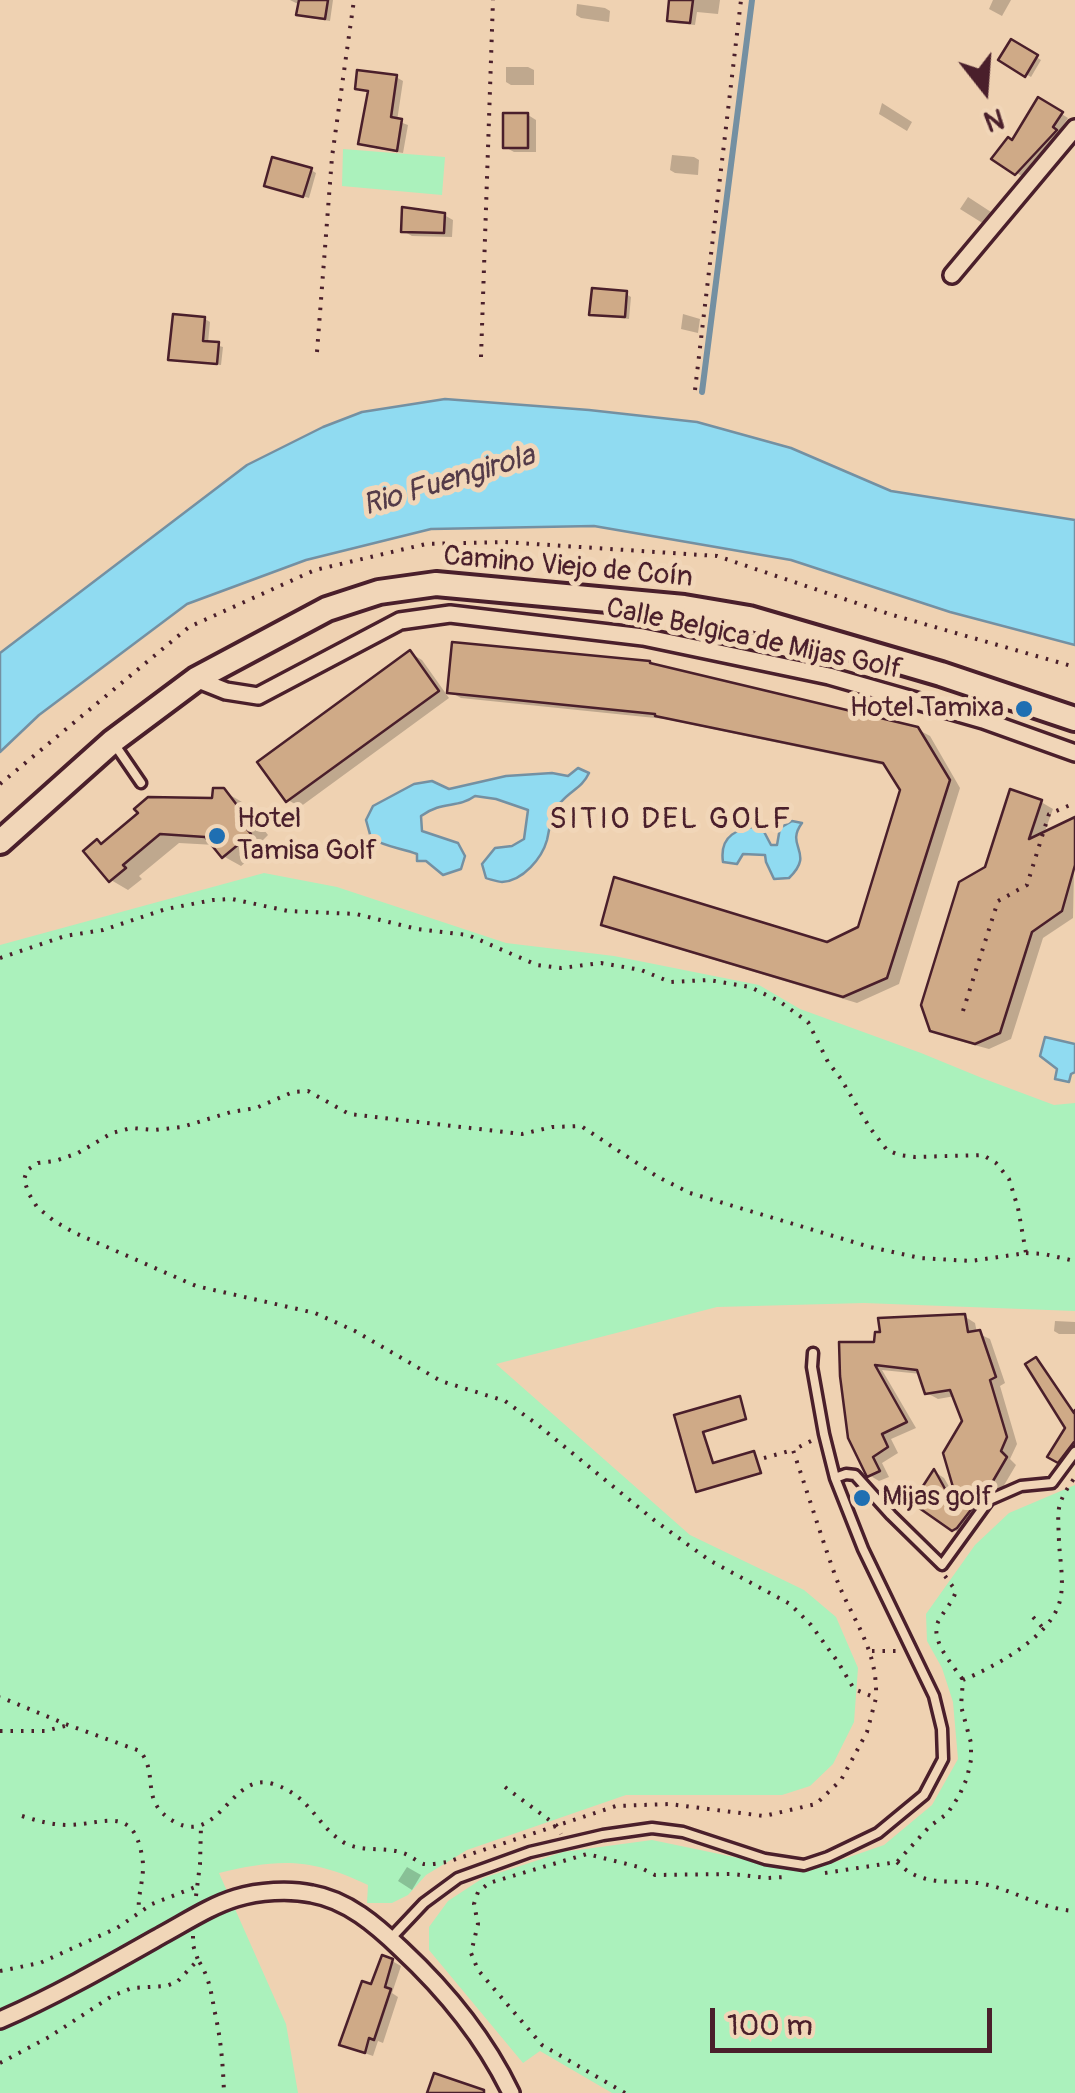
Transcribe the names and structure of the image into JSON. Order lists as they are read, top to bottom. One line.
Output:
{"streets":{"street":["Camino Viejo de Coín","Calle Belgica de Mijas Golf"]},"crossings":[["Camino Viejo de Coín","Calle Belgica de Mijas Golf"]],"districts":["SITIO DEL GOLF"],"water":["Rio Fuengirola"],"places":["Hotel Tamixa","Hotel Tamisa Golf","Mijas golf"],"scale_bar":"100 m","north":"bottom"}
